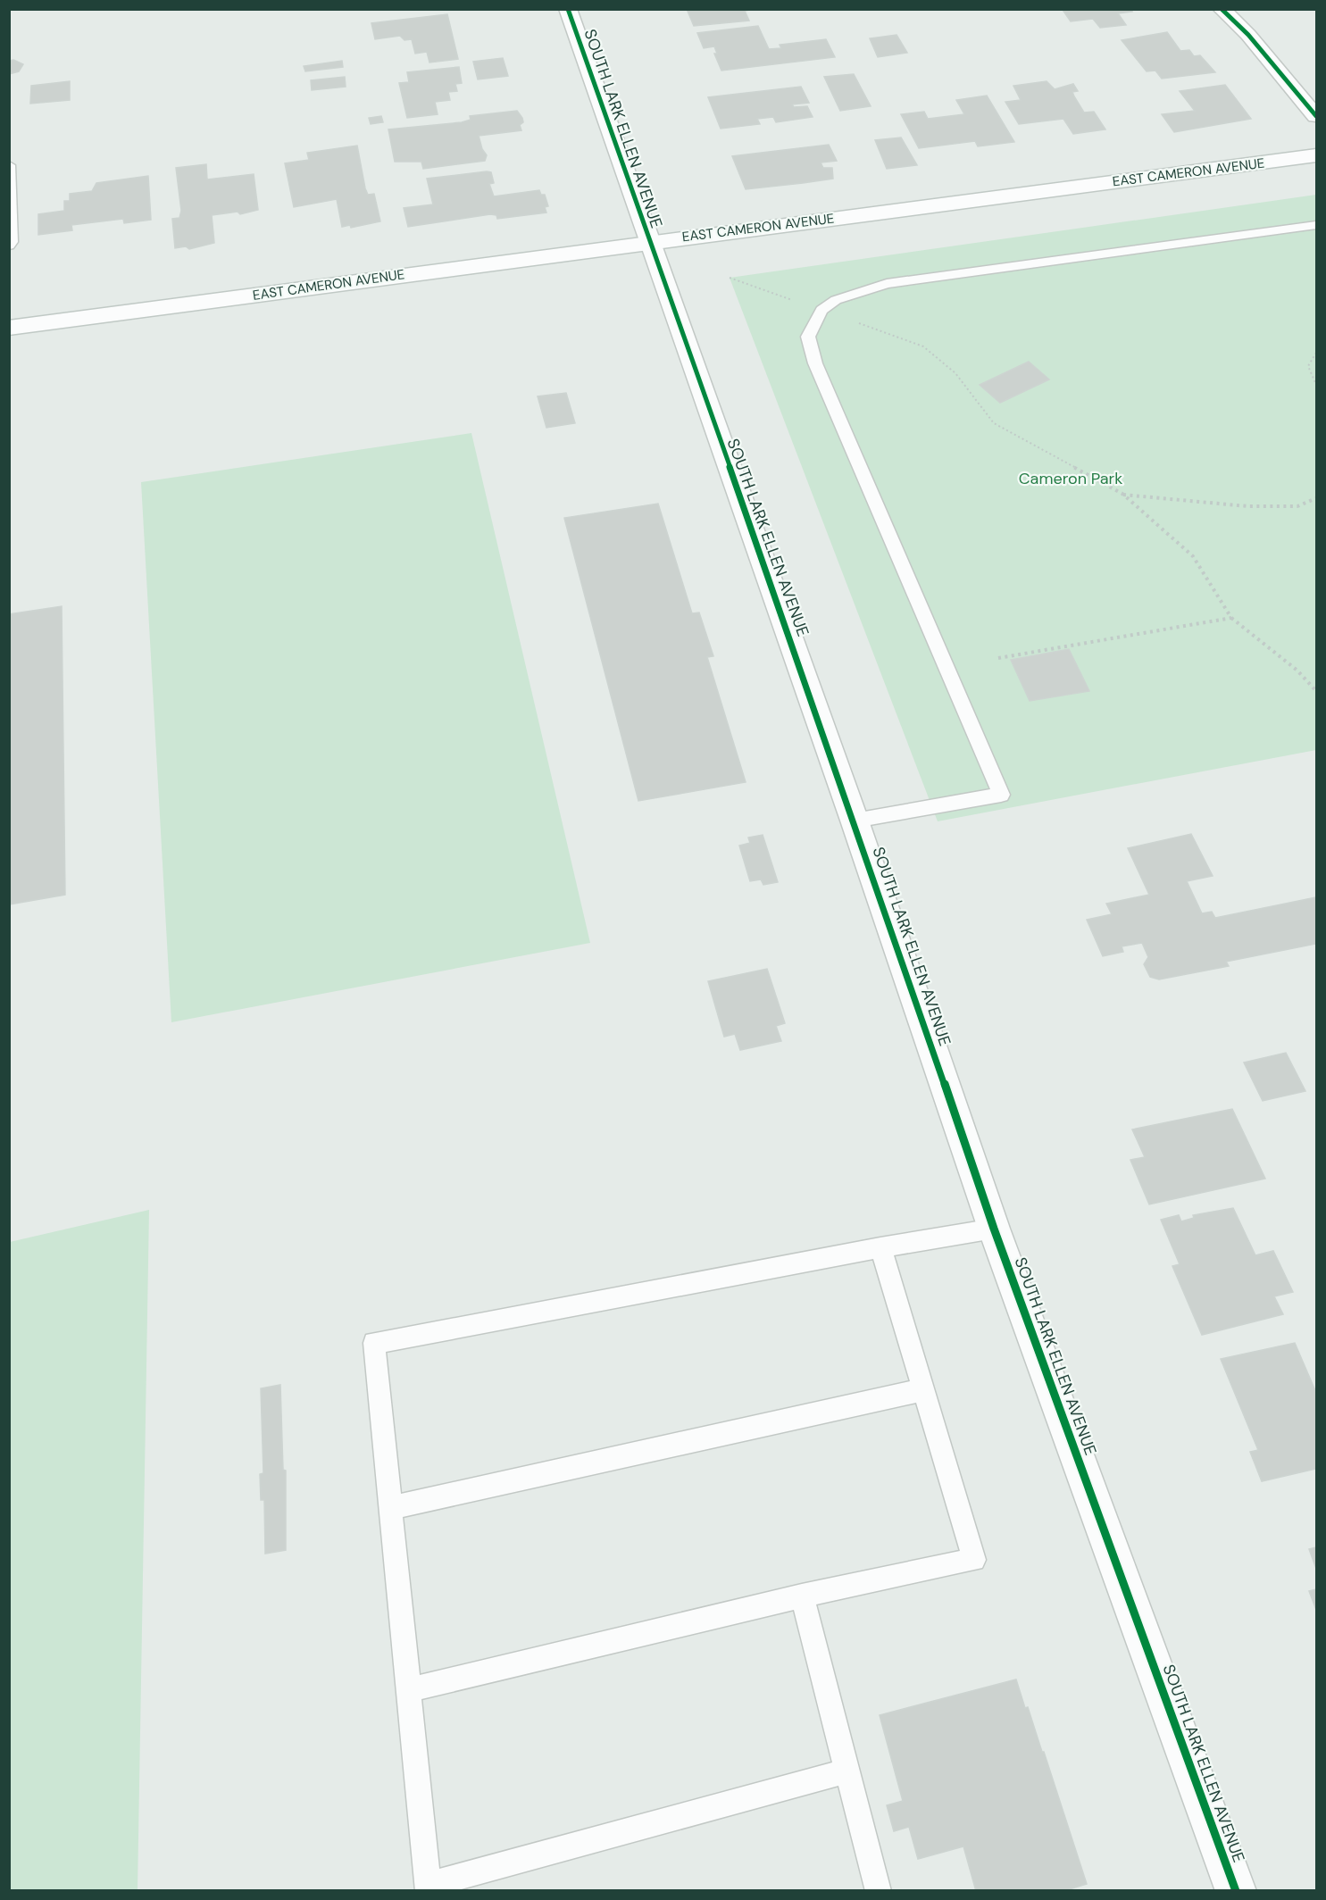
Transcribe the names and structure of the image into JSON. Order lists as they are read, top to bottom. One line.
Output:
{"streets":{"street":["SOUTH LARK ELLEN AVENUE","EAST CAMERON AVENUE"]},"crossings":[["SOUTH LARK ELLEN AVENUE","EAST CAMERON AVENUE"]],"parks":["Cameron Park"]}
